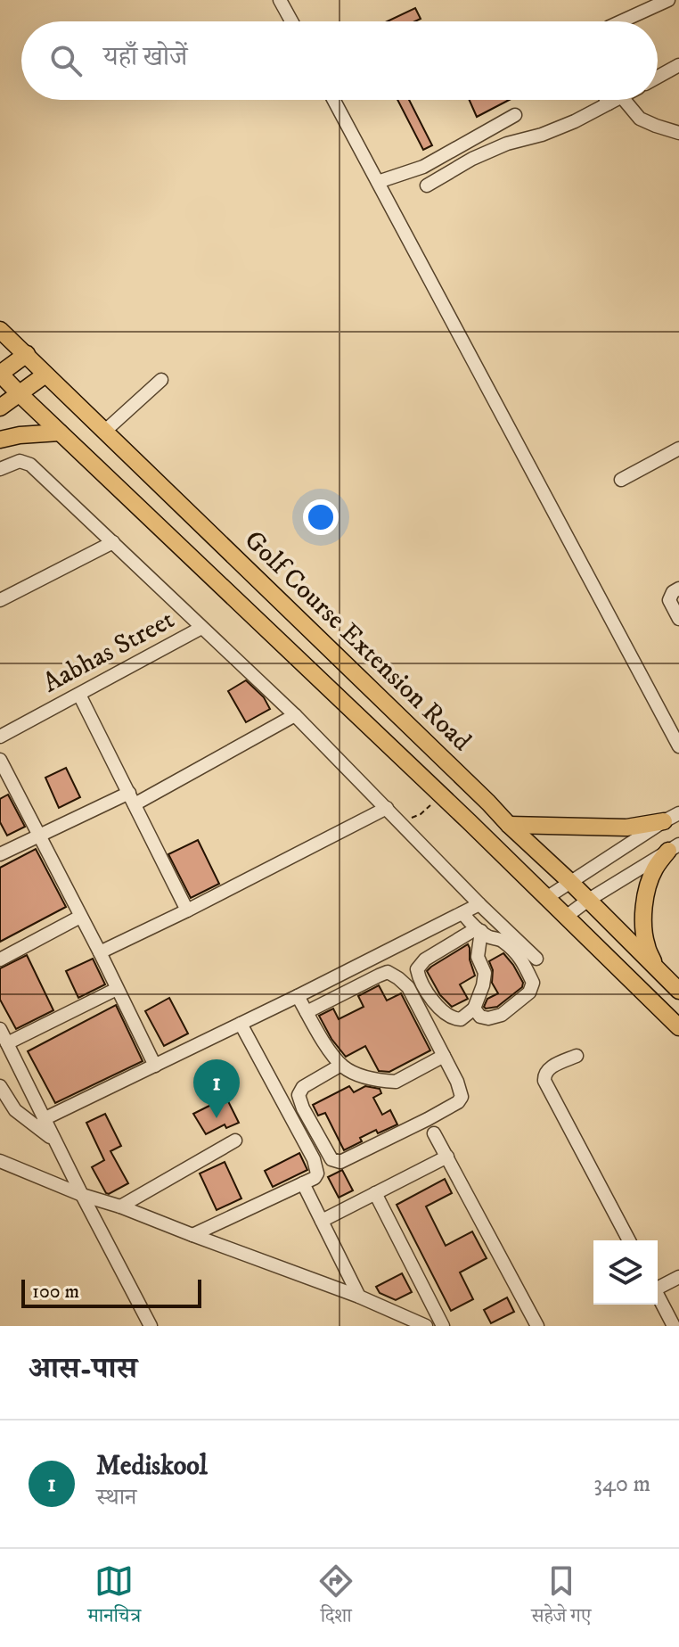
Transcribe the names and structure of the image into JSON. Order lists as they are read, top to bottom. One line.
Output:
{"streets":{"main road":["Golf Course Extension Road"],"street":["Aabhas Street"]},"scale_bar":"100 m","page":{"search":"यहाँ खोजें","pins":"1","scale":"100 m","heading":"आस-पास","list":[{"mark":"1","name":"Mediskool","note":"स्थान","value":"340 m"}],"nav":["मानचित्र","दिशा","सहेजे गए"]}}
